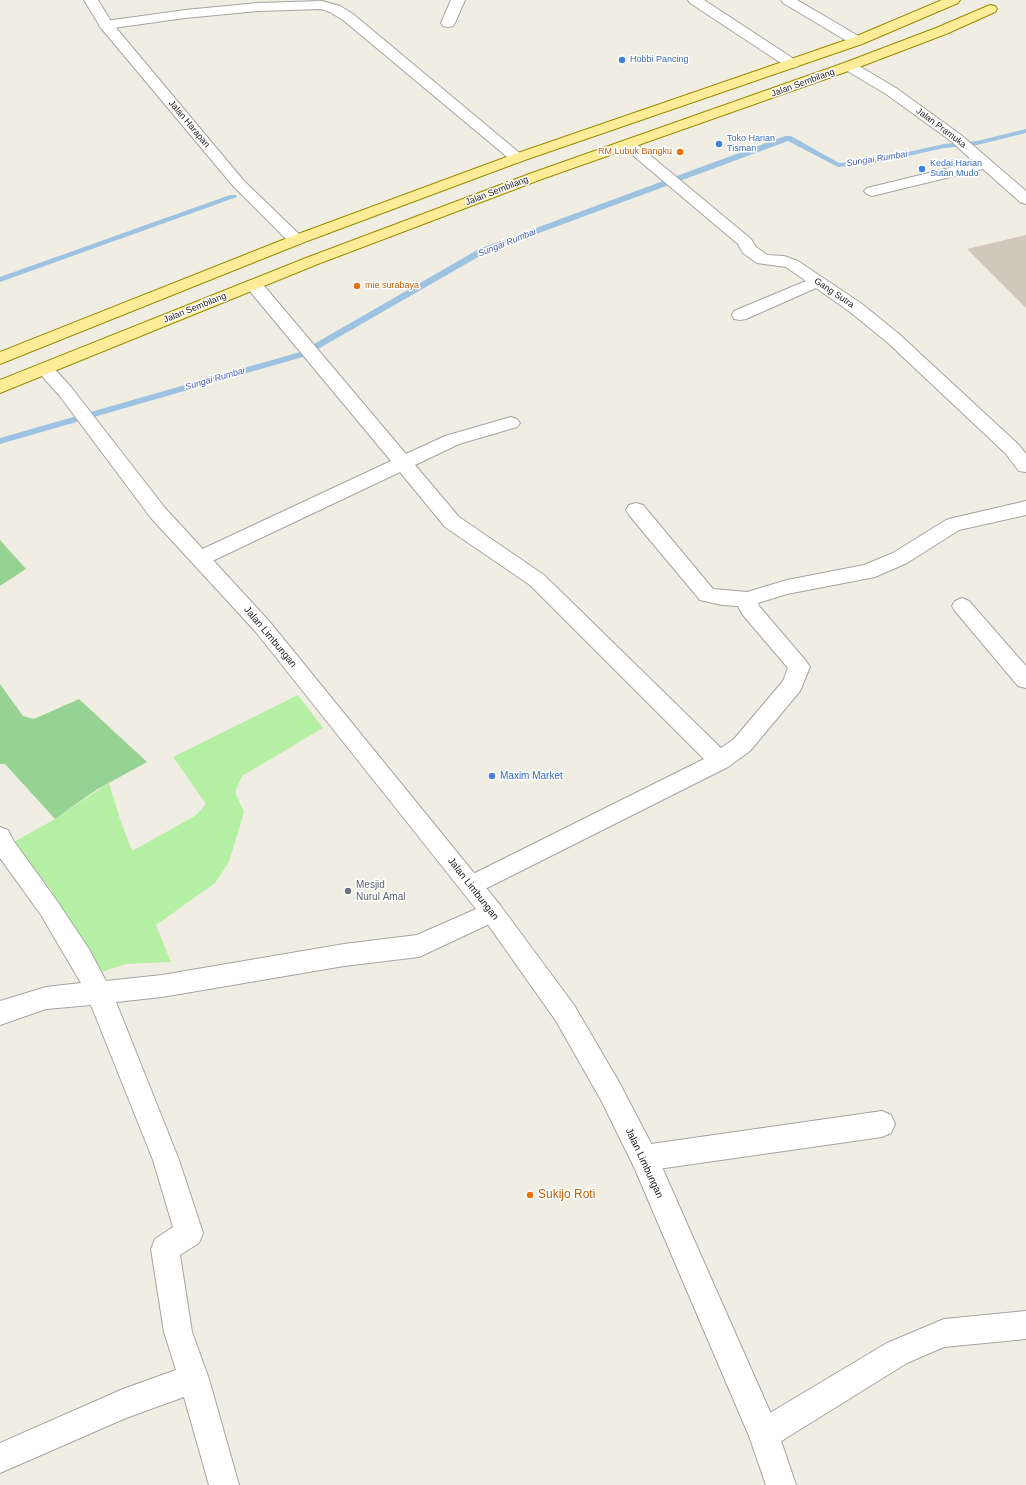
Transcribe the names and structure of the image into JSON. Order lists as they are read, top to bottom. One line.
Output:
{"streets":{"main road":["Jalan Sembilang"],"street":["Jalan Harapan","Jalan Pramuka","Gang Sutra","Jalan Limbungan"]},"crossings":[["Jalan Sembilang","Jalan Pramuka"],["Jalan Sembilang","Gang Sutra"],["Jalan Sembilang","Jalan Limbungan"]],"water":["Sungai Rumbai"],"places":["Hobbi Pancing","Toko Harian Tisman","RM Lubuk Bangku","Kedai Harian Sutan Mudo","mie surabaya","Maxim Market","Mesjid Nurul Amal","Sukijo Roti"]}
